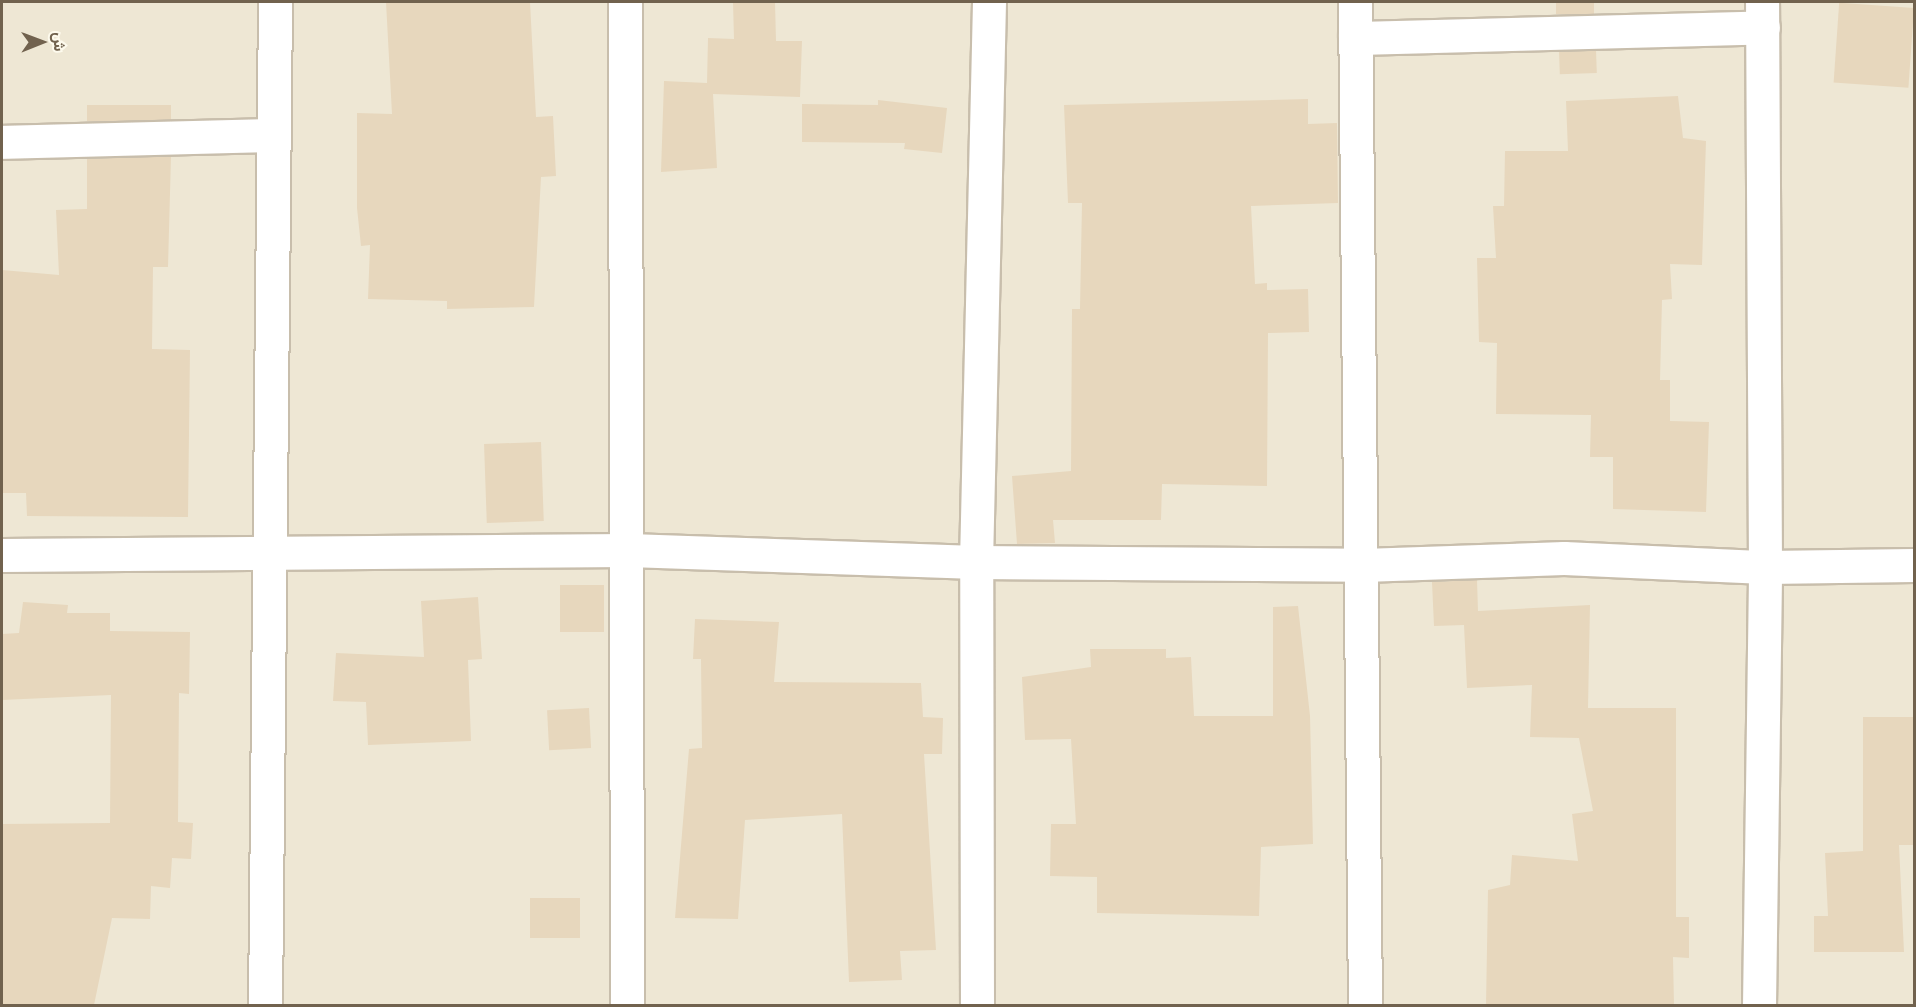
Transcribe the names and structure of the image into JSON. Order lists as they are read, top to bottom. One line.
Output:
{"north":"right"}
